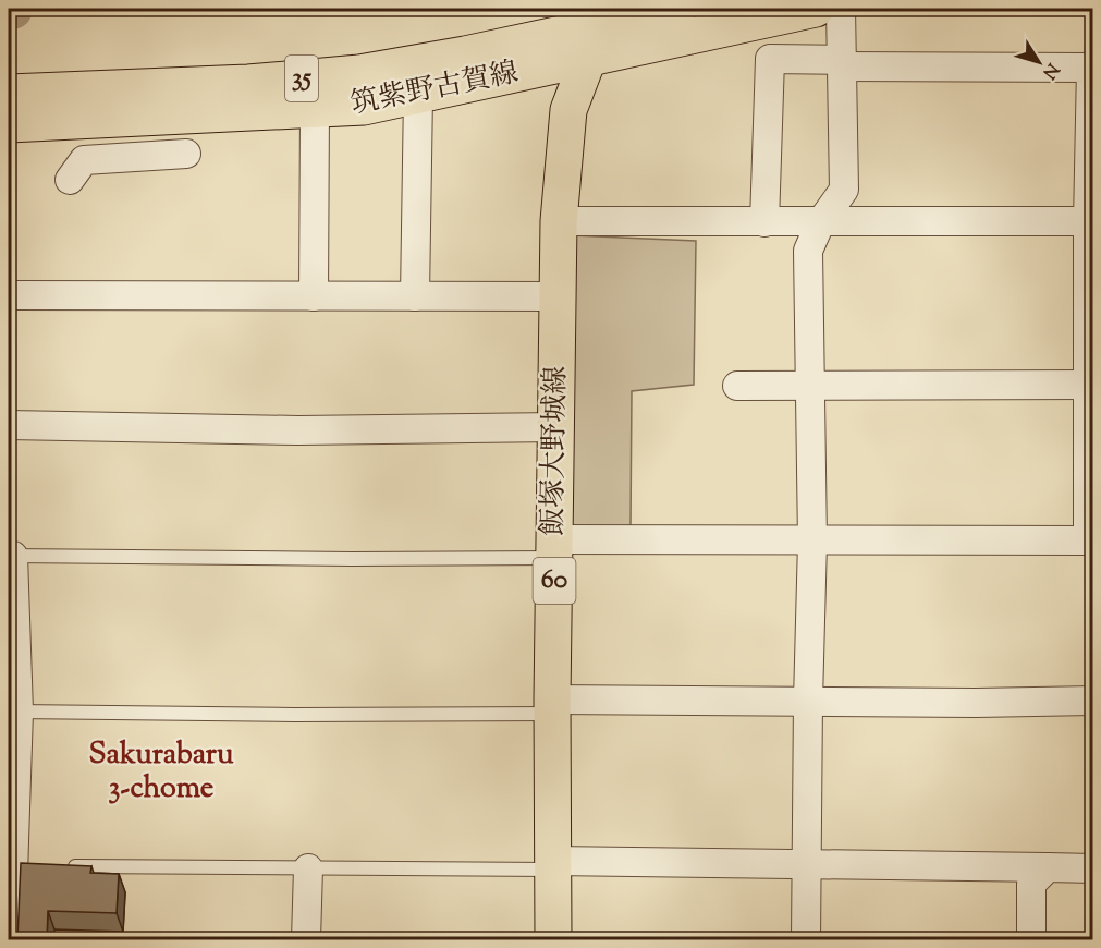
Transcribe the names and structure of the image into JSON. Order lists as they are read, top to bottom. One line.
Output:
{"streets":{"main road":["35","筑紫野古賀線","飯塚大野城線","60"]},"crossings":[["筑紫野古賀線","飯塚大野城線"]],"districts":["Sakurabaru 3-chome"],"north":"bottom right"}
